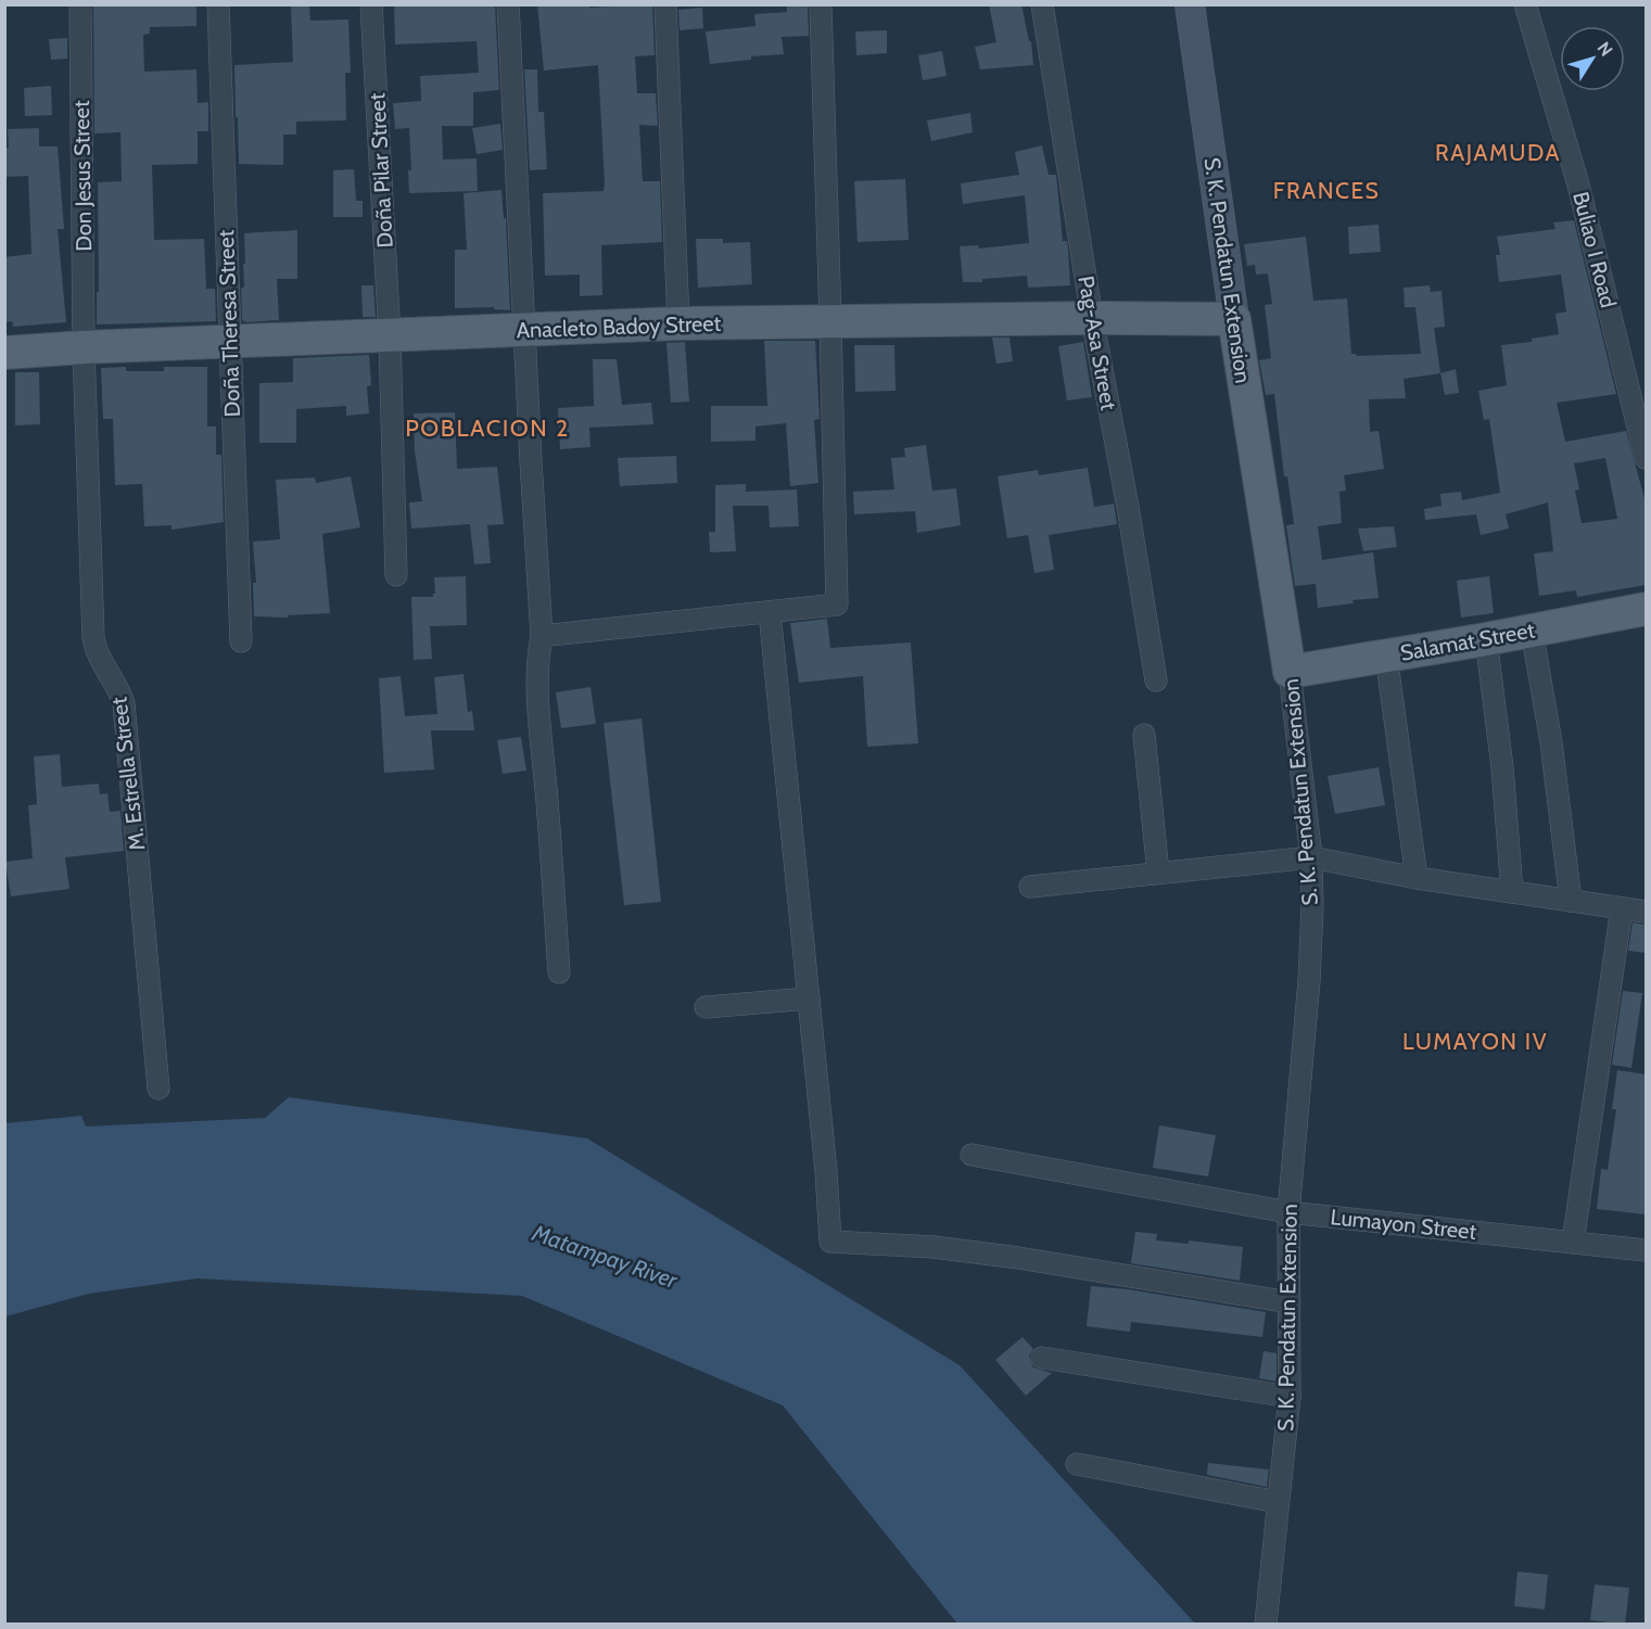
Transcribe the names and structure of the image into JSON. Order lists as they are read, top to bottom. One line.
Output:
{"streets":{"main road":["S. K. Pendatun Extension","Anacleto Badoy Street","Salamat Street"],"street":["Doña Pilar Street","Don Jesus Street","Buliao I Road","Doña Theresa Street","Pag-Asa Street","M. Estrella Street","Lumayon Street"]},"crossings":[["Doña Pilar Street","Anacleto Badoy Street"],["Don Jesus Street","Anacleto Badoy Street"],["Don Jesus Street","M. Estrella Street"],["S. K. Pendatun Extension","Anacleto Badoy Street"],["S. K. Pendatun Extension","Salamat Street"],["S. K. Pendatun Extension","Lumayon Street"],["Doña Theresa Street","Anacleto Badoy Street"],["Anacleto Badoy Street","Pag-Asa Street"],["Anacleto Badoy Street","M. Estrella Street"]],"districts":["RAJAMUDA","FRANCES","POBLACION 2","LUMAYON IV"],"water":["Matampay River"],"north":"top right"}
